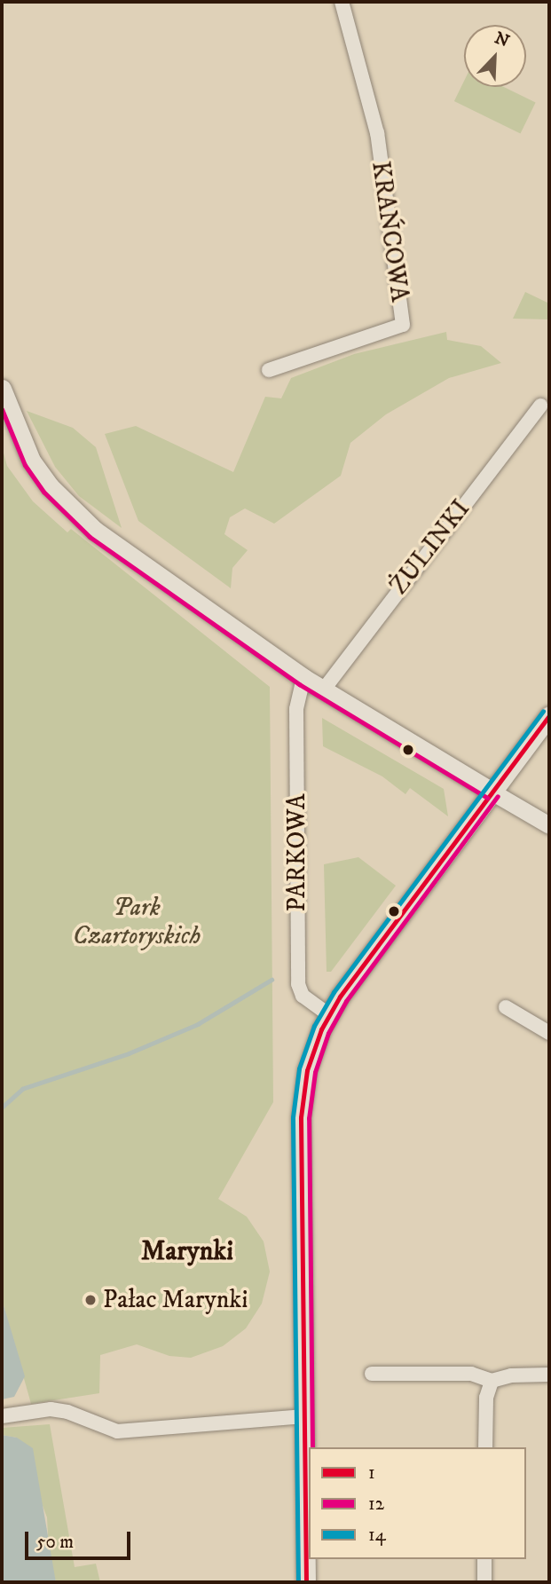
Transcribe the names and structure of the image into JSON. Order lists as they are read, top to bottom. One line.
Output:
{"streets":{"street":["KRAŃCOWA","ŻULINKI","PARKOWA"]},"districts":["Marynki"],"parks":["Park Czartoryskich"],"places":["Pałac Marynki"],"lines":["transit line 12","transit line 14","transit line 1"],"legend":["1","12","14"],"scale_bar":"50 m","north":"top right"}
